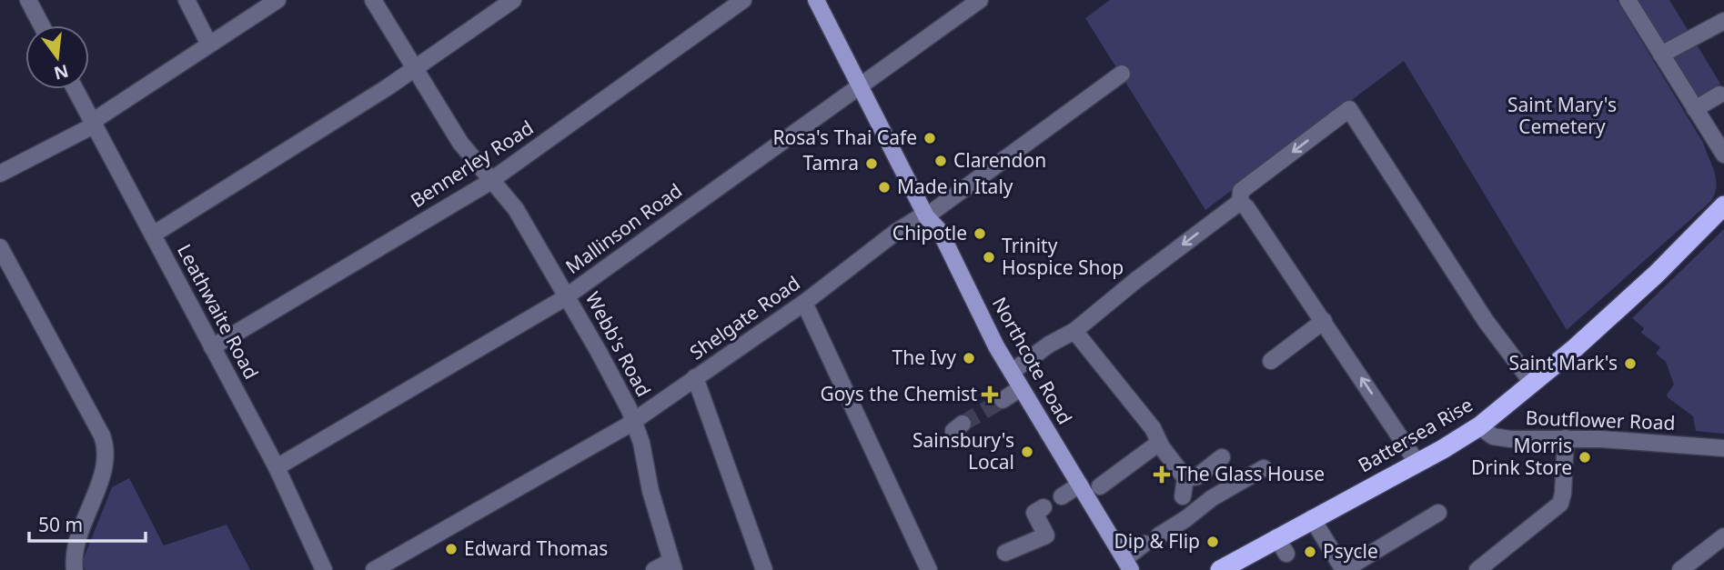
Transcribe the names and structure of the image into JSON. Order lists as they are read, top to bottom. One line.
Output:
{"streets":{"highway":["Battersea Rise"],"main road":["Northcote Road"],"street":["Bennerley Road","Mallinson Road","Leathwaite Road","Shelgate Road","Webb's Road","Boutflower Road"]},"crossings":[["Bennerley Road","Leathwaite Road"],["Bennerley Road","Webb's Road"],["Mallinson Road","Leathwaite Road"],["Mallinson Road","Webb's Road"],["Mallinson Road","Northcote Road"],["Shelgate Road","Webb's Road"],["Shelgate Road","Northcote Road"],["Boutflower Road","Battersea Rise"]],"parks":["Saint Mary's Cemetery"],"places":{"other":["Rosa's Thai Cafe","Clarendon","Tamra","Made in Italy","Chipotle","Trinity Hospice Shop","The Ivy","Saint Mark's","Sainsbury's Local","Morris Drink Store","Dip & Flip","Edward Thomas","Psycle"],"health":["Goys the Chemist","The Glass House"]},"scale_bar":"50 m","north":"bottom"}
